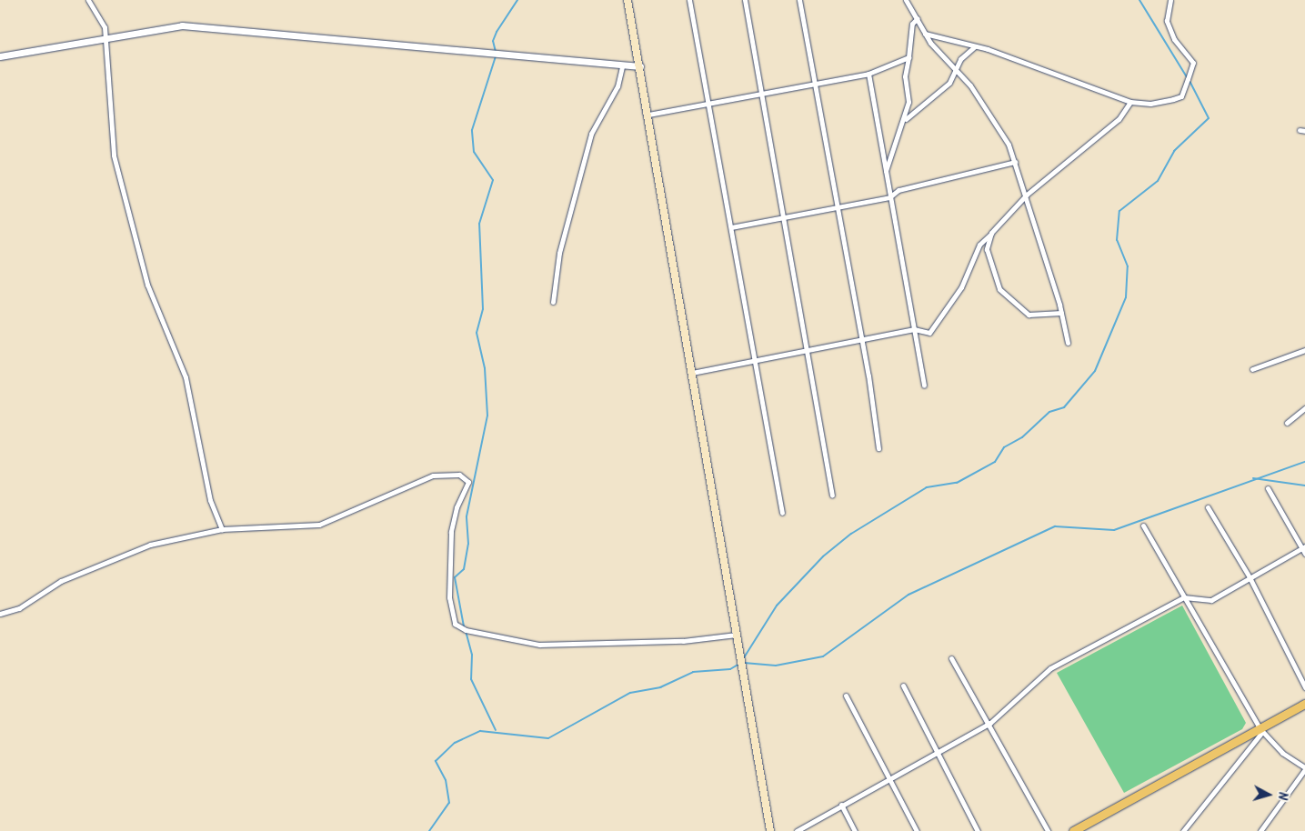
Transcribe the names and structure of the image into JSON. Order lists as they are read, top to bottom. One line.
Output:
{"north":"right"}
